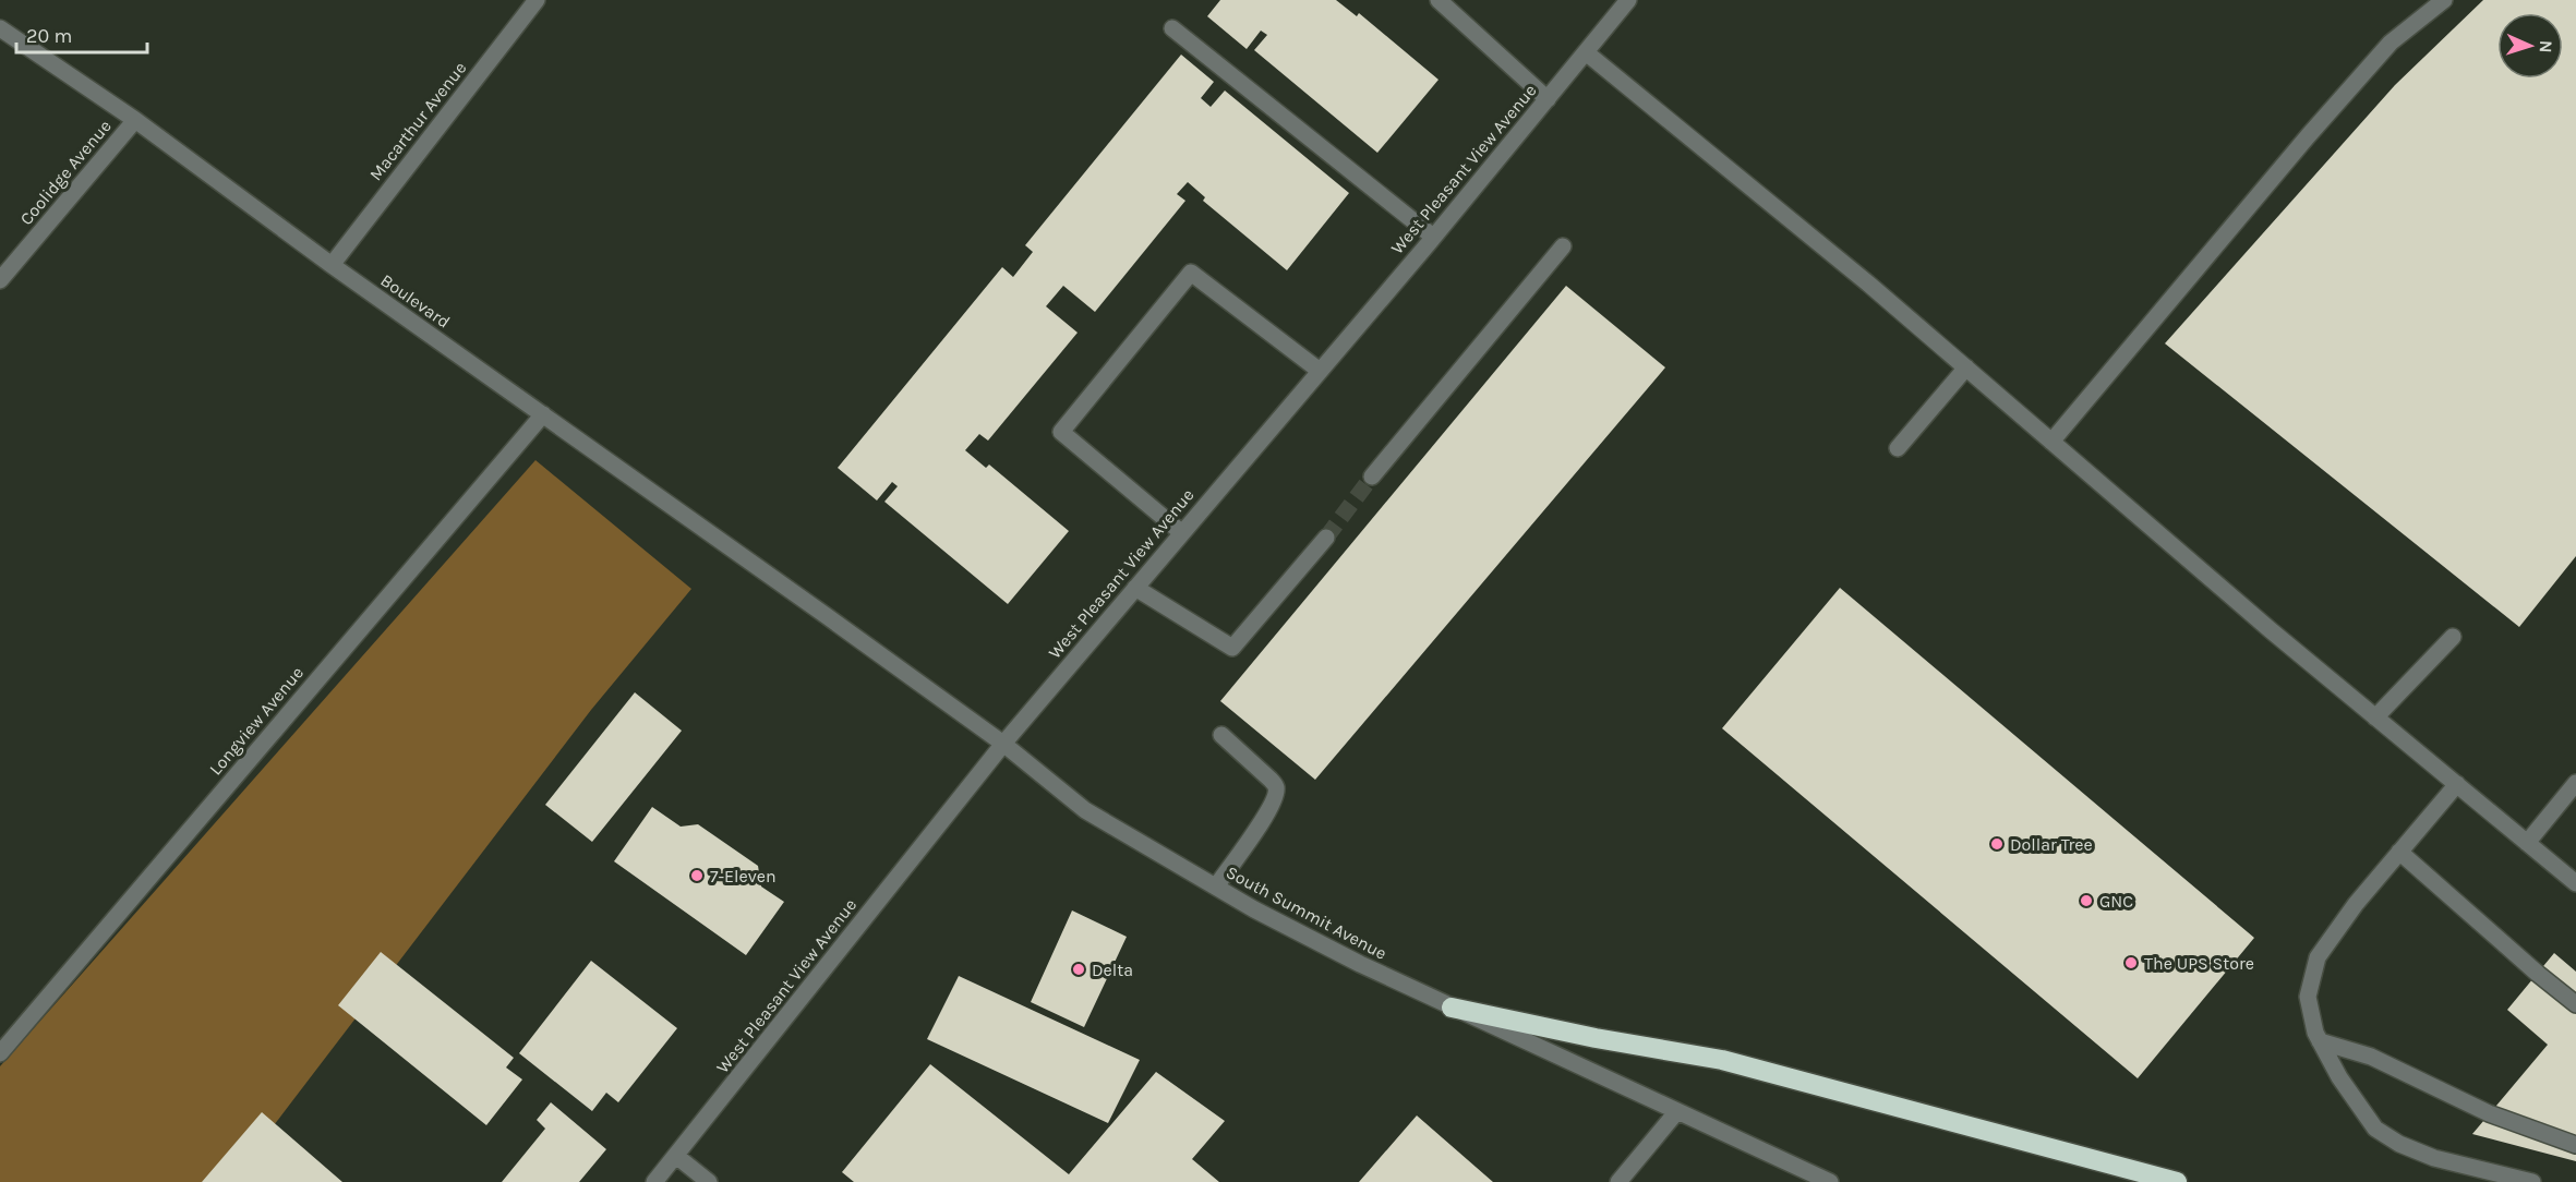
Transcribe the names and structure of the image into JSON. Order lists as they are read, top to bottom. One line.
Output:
{"streets":{"street":["Macarthur Avenue","West Pleasant View Avenue","Coolidge Avenue","Boulevard","Longview Avenue","South Summit Avenue"]},"crossings":[["Macarthur Avenue","Boulevard"],["West Pleasant View Avenue","South Summit Avenue"],["Coolidge Avenue","Boulevard"],["Boulevard","Longview Avenue"],["Boulevard","South Summit Avenue"]],"places":["Dollar Tree","7-Eleven","GNC","The UPS Store","Delta"],"scale_bar":"20 m","north":"right"}
